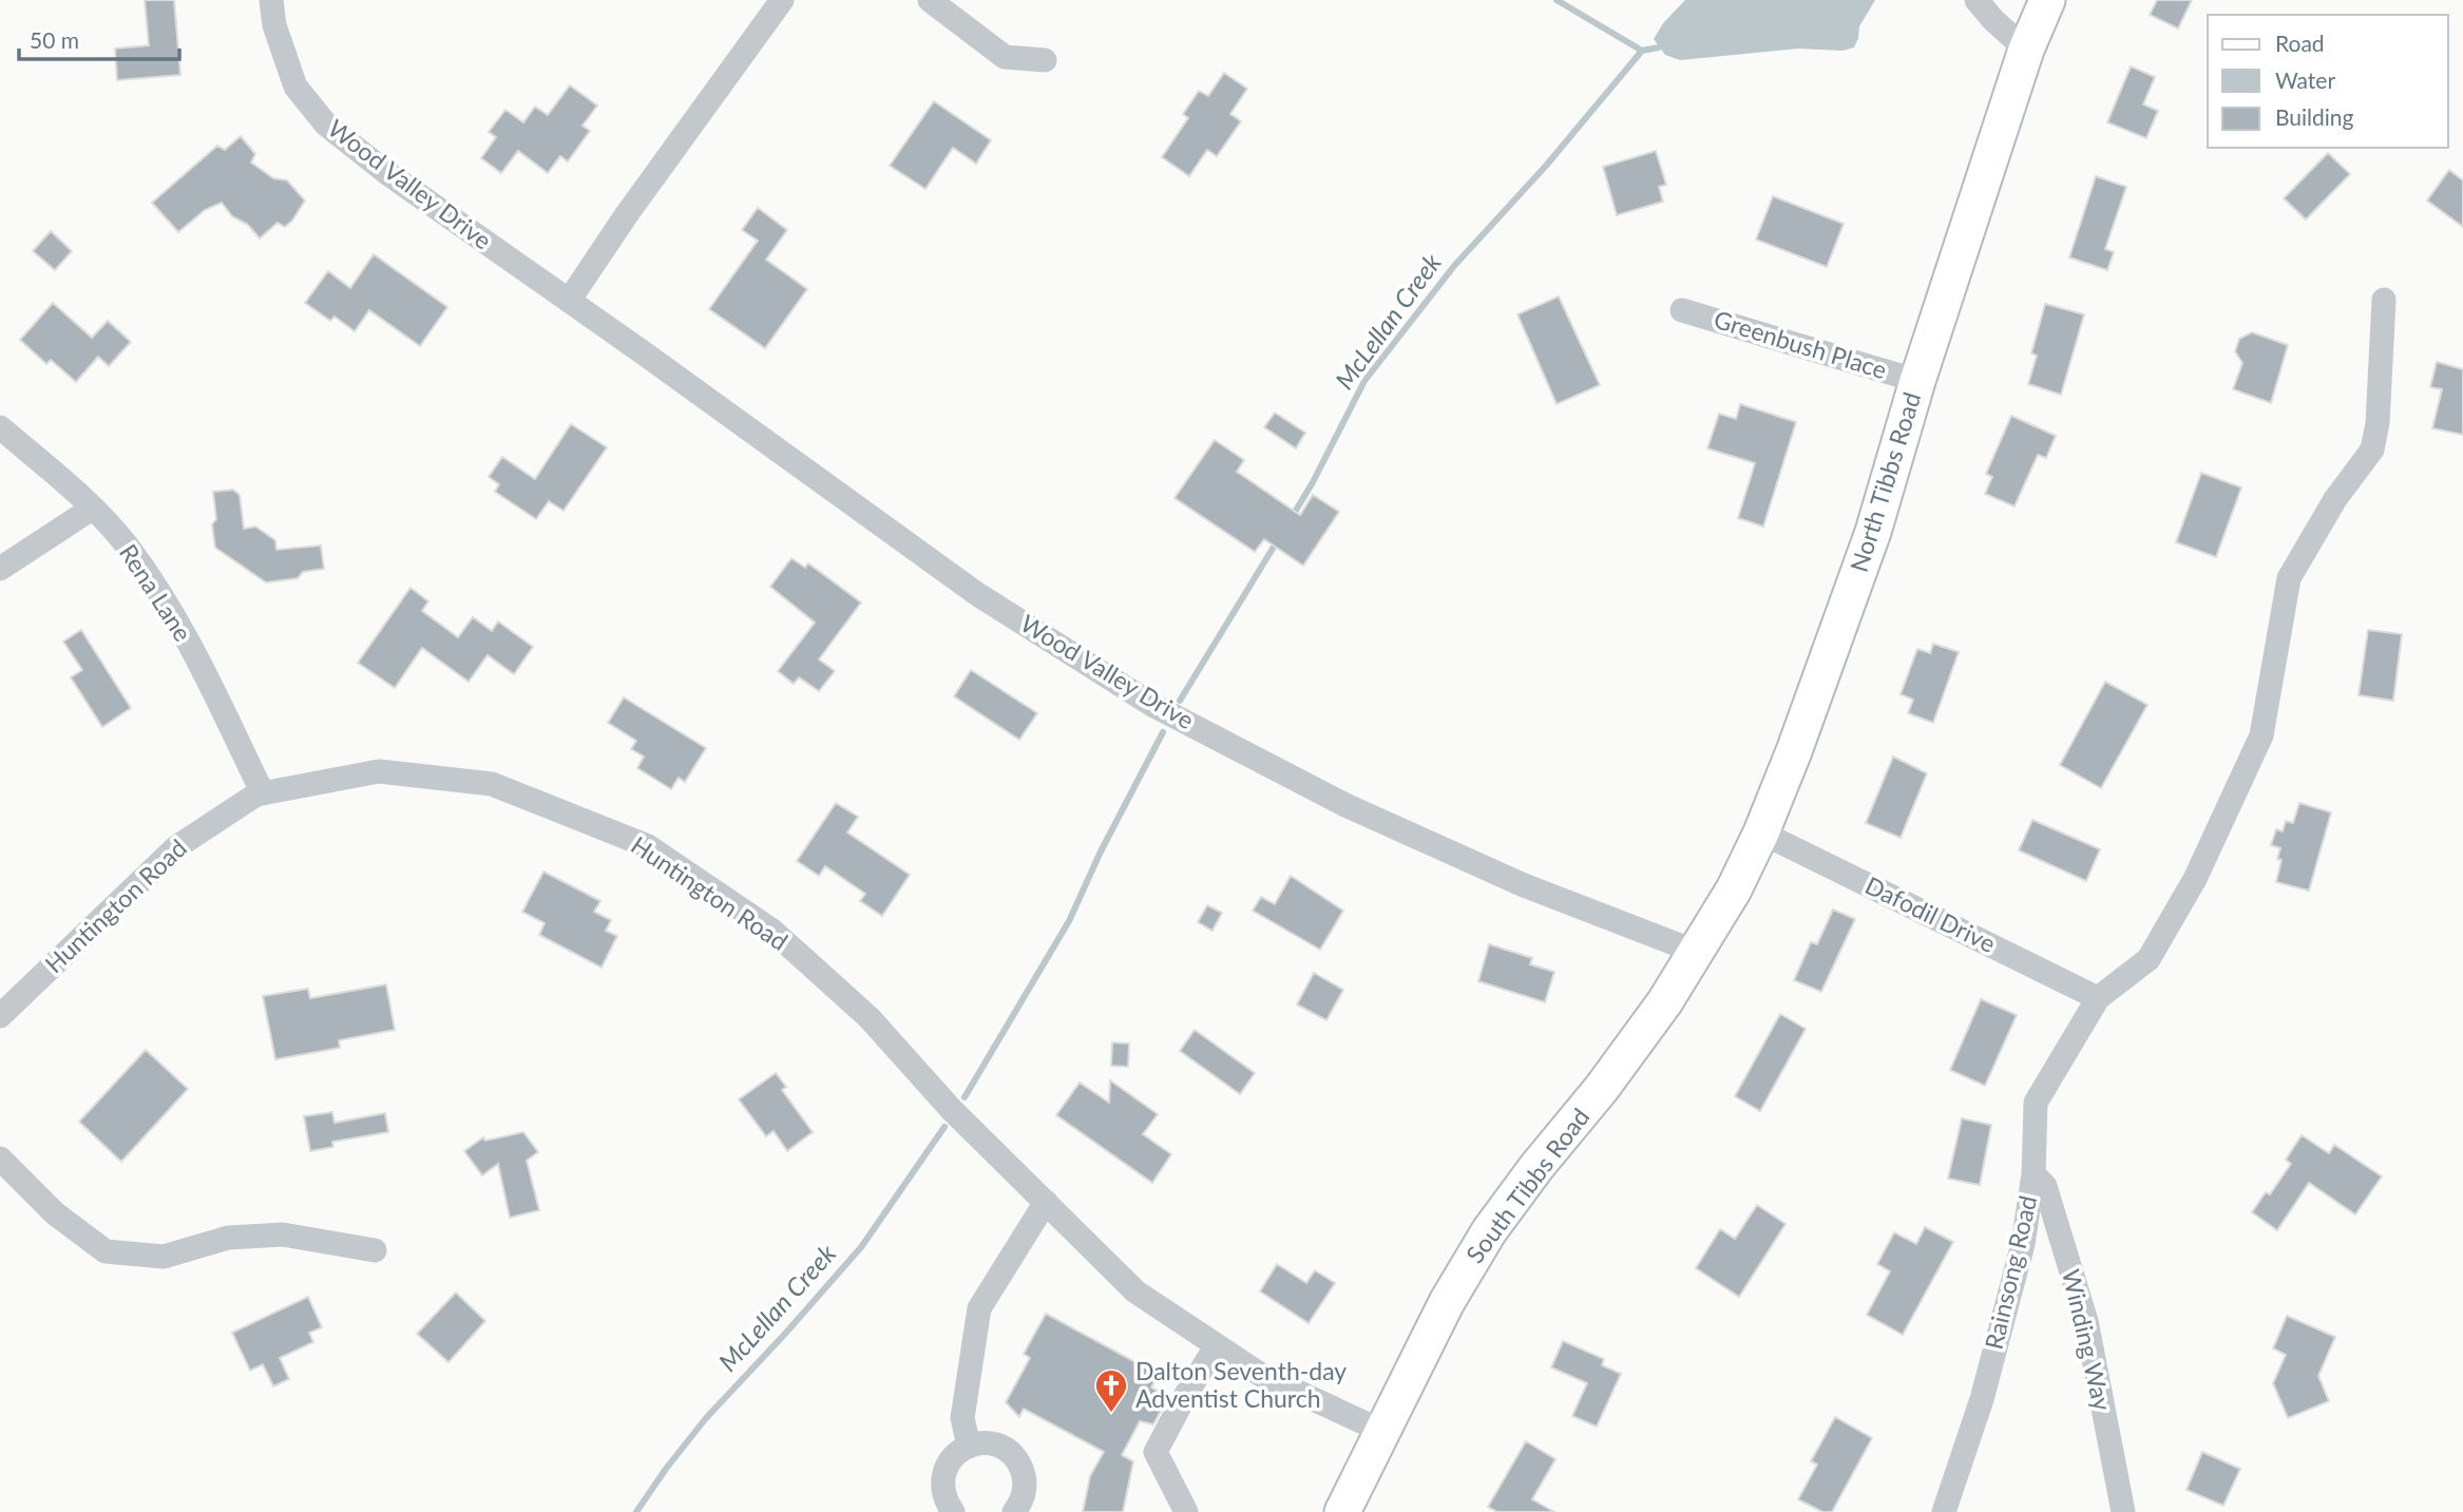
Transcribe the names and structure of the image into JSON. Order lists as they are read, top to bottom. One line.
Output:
{"streets":{"street":["Wood Valley Drive","Greenbush Place","North Tibbs Road","Rena Lane","Huntington Road","Dafodil Drive","South Tibbs Road","Rainsong Road","Winding Way"]},"crossings":[["Wood Valley Drive","North Tibbs Road"],["Wood Valley Drive","South Tibbs Road"],["Greenbush Place","North Tibbs Road"],["North Tibbs Road","Dafodil Drive"],["North Tibbs Road","South Tibbs Road"],["Rena Lane","Huntington Road"],["Huntington Road","South Tibbs Road"],["Dafodil Drive","Rainsong Road"],["Rainsong Road","Winding Way"]],"water":["McLellan Creek"],"places":{"church":["Dalton Seventh-day Adventist Church"]},"legend":["Road","Water","Building"],"scale_bar":"50 m"}
